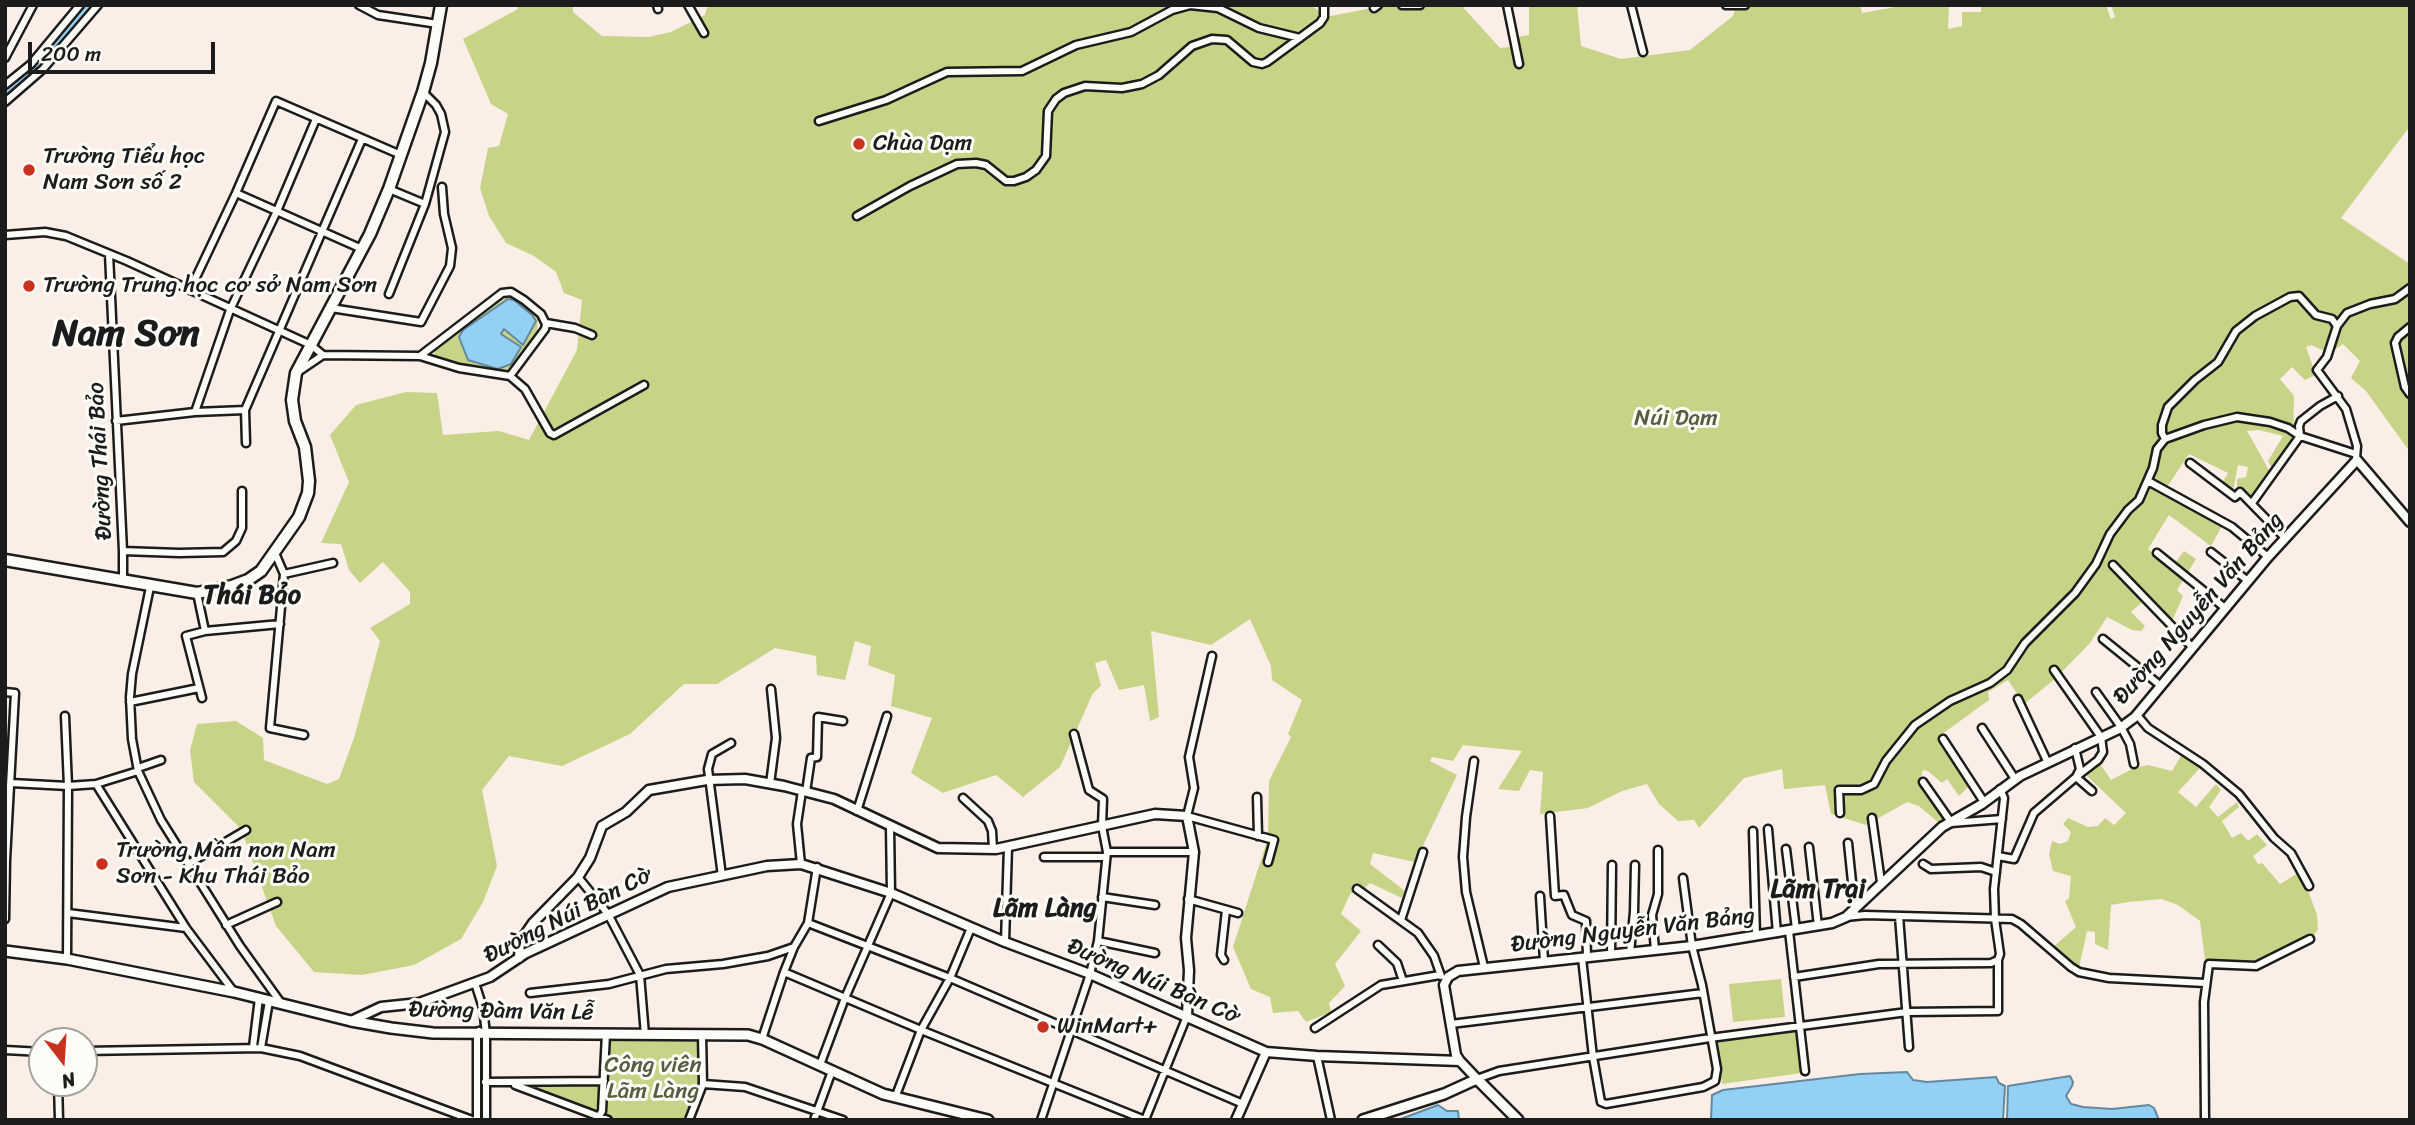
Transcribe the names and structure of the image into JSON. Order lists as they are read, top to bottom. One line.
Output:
{"streets":{"main road":["Đường Đàm Văn Lễ"],"street":["Đường Thái Bảo","Đường Nguyễn Văn Bảng","Đường Núi Bàn Cờ"]},"crossings":[["Đường Núi Bàn Cờ","Đường Đàm Văn Lễ"]],"districts":["Nam Sơn","Thái Bảo","Lãm Trại","Lãm Làng"],"parks":["Núi Dạm","Công viên Lãm Làng"],"places":["Chùa Dạm","Trường Tiểu học Nam Sơn số 2","Trường Trung học cơ sở Nam Sơn","Trường Mầm non Nam Sơn - Khu Thái Bảo","WinMart+"],"scale_bar":"200 m","north":"bottom"}
